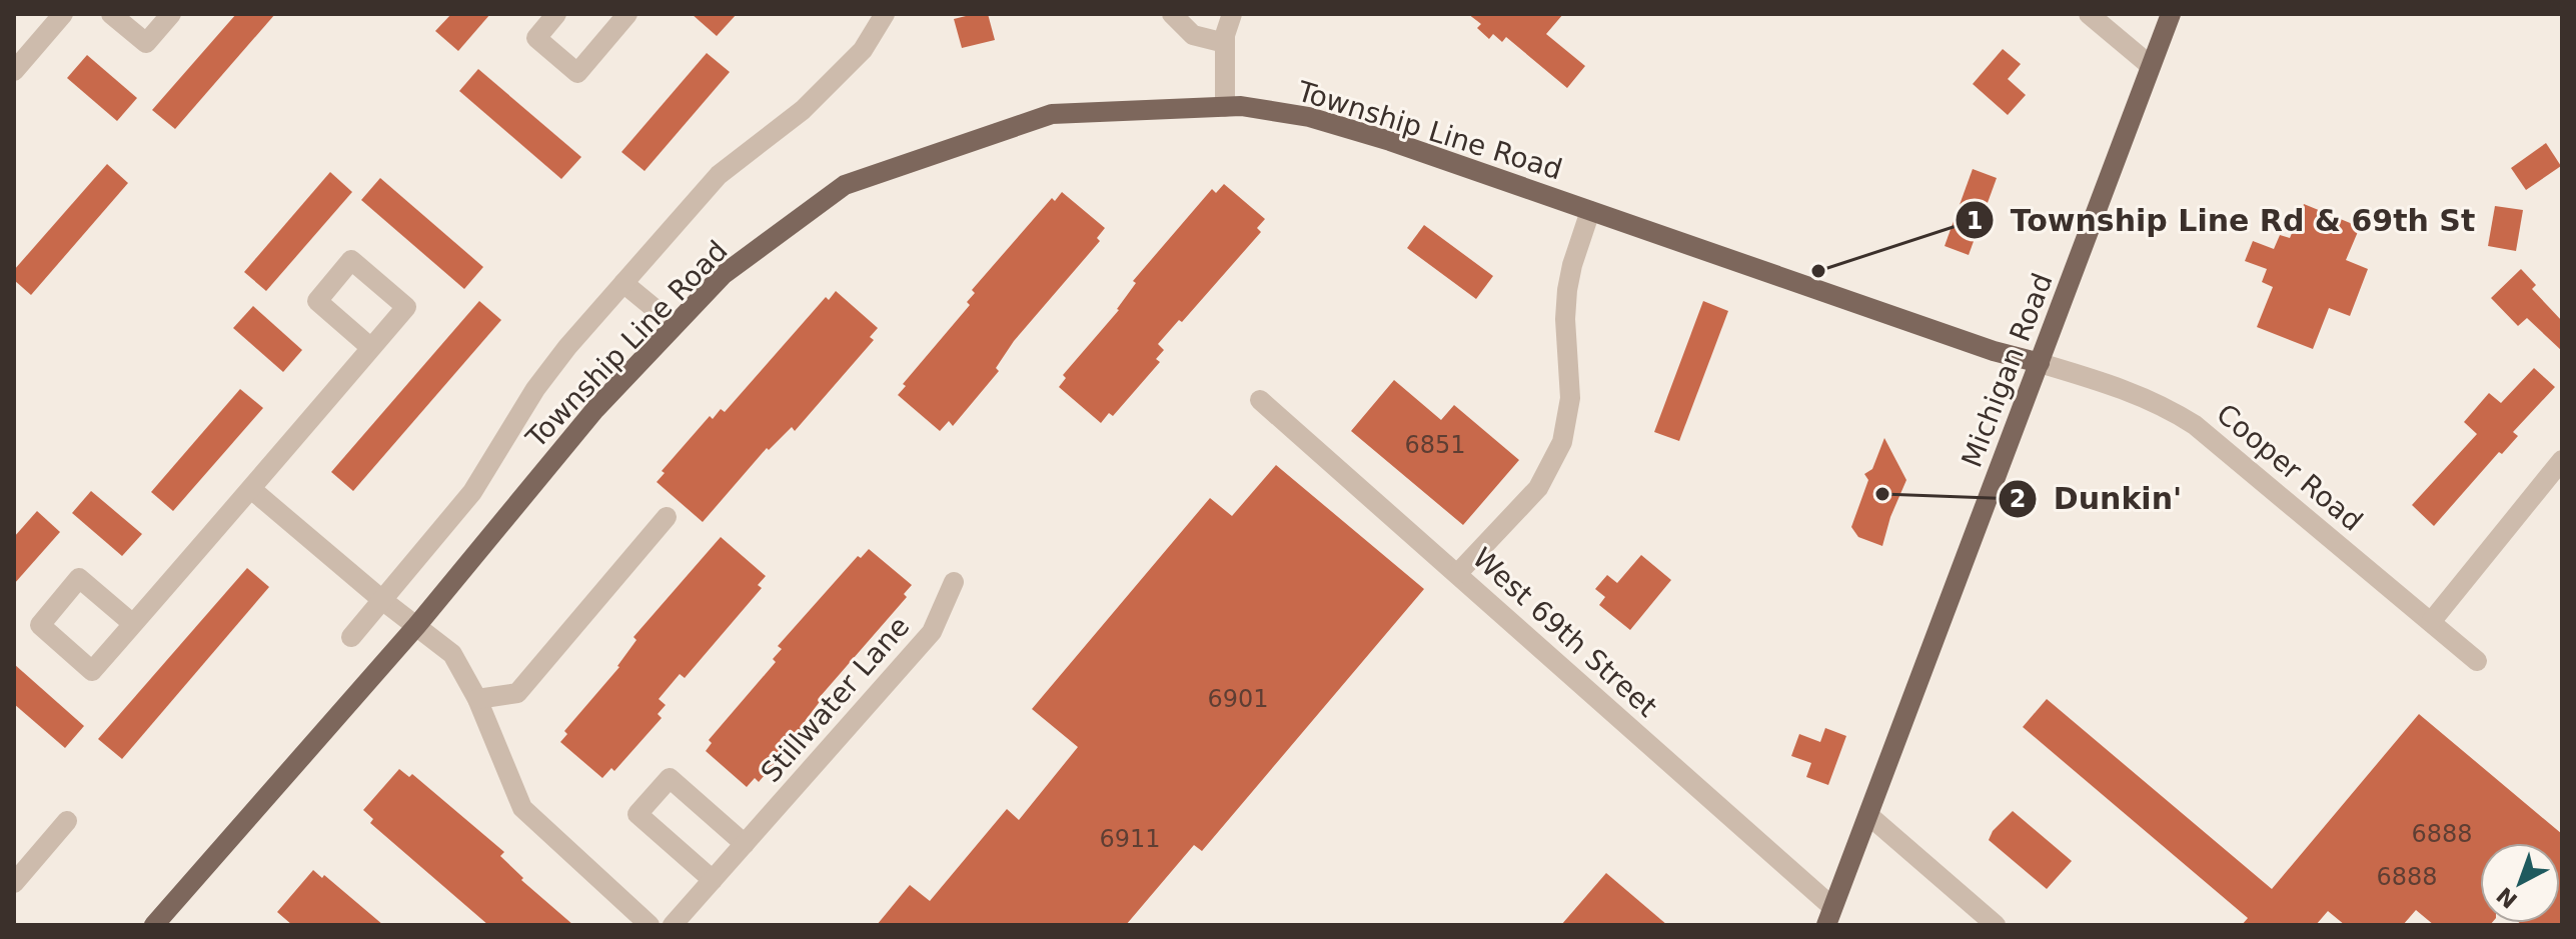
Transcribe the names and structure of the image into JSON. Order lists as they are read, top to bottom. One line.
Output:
{"streets":{"main road":["Township Line Road","Michigan Road"],"street":["Cooper Road","West 69th Street","Stillwater Lane"]},"crossings":[["Township Line Road","Michigan Road"],["Township Line Road","Cooper Road"],["Michigan Road","Cooper Road"],["Michigan Road","West 69th Street"]],"places":["Township Line Rd & 69th St","Dunkin'"],"house_numbers":["6851","6901","6888","6911","6888"],"north":"bottom left"}
